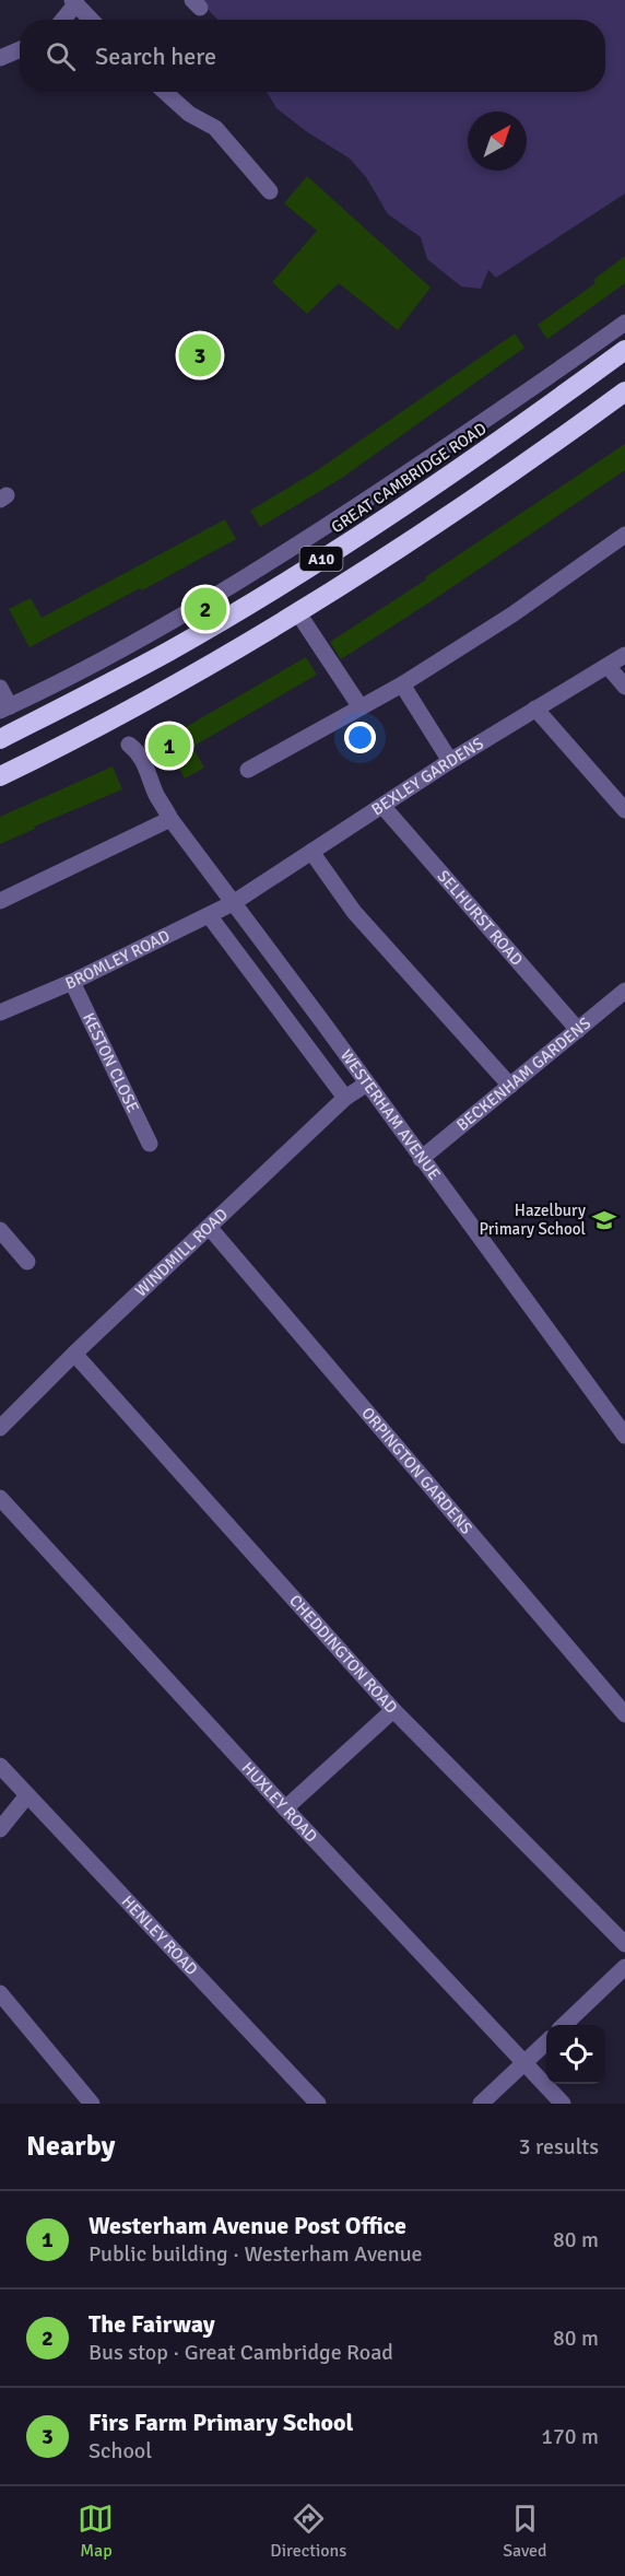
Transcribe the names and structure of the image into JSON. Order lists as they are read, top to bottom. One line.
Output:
{"streets":{"highway":["GREAT CAMBRIDGE ROAD","A10"],"street":["BEXLEY GARDENS","SELHURST ROAD","BROMLEY ROAD","KESTON CLOSE","BECKENHAM GARDENS","WESTERHAM AVENUE","WINDMILL ROAD","ORPINGTON GARDENS","CHEDDINGTON ROAD","HUXLEY ROAD","HENLEY ROAD"]},"crossings":[["A10","WESTERHAM AVENUE"],["BEXLEY GARDENS","SELHURST ROAD"],["BEXLEY GARDENS","BROMLEY ROAD"],["BEXLEY GARDENS","WESTERHAM AVENUE"],["SELHURST ROAD","BECKENHAM GARDENS"],["BROMLEY ROAD","KESTON CLOSE"],["BROMLEY ROAD","WESTERHAM AVENUE"],["BECKENHAM GARDENS","WESTERHAM AVENUE"],["WESTERHAM AVENUE","WINDMILL ROAD"],["WINDMILL ROAD","ORPINGTON GARDENS"],["WINDMILL ROAD","CHEDDINGTON ROAD"]],"places":{"school or university":["Hazelbury Primary School"]},"north":"top right","page":{"search":"Search here","pins":["3","2","1"],"heading":["Nearby","3 results"],"list":[{"mark":"1","name":"Westerham Avenue Post Office","note":"Public building · Westerham Avenue","value":"80 m"},{"mark":"2","name":"The Fairway","note":"Bus stop · Great Cambridge Road","value":"80 m"},{"mark":"3","name":"Firs Farm Primary School","note":"School","value":"170 m"}],"nav":["Map","Directions","Saved"]}}
